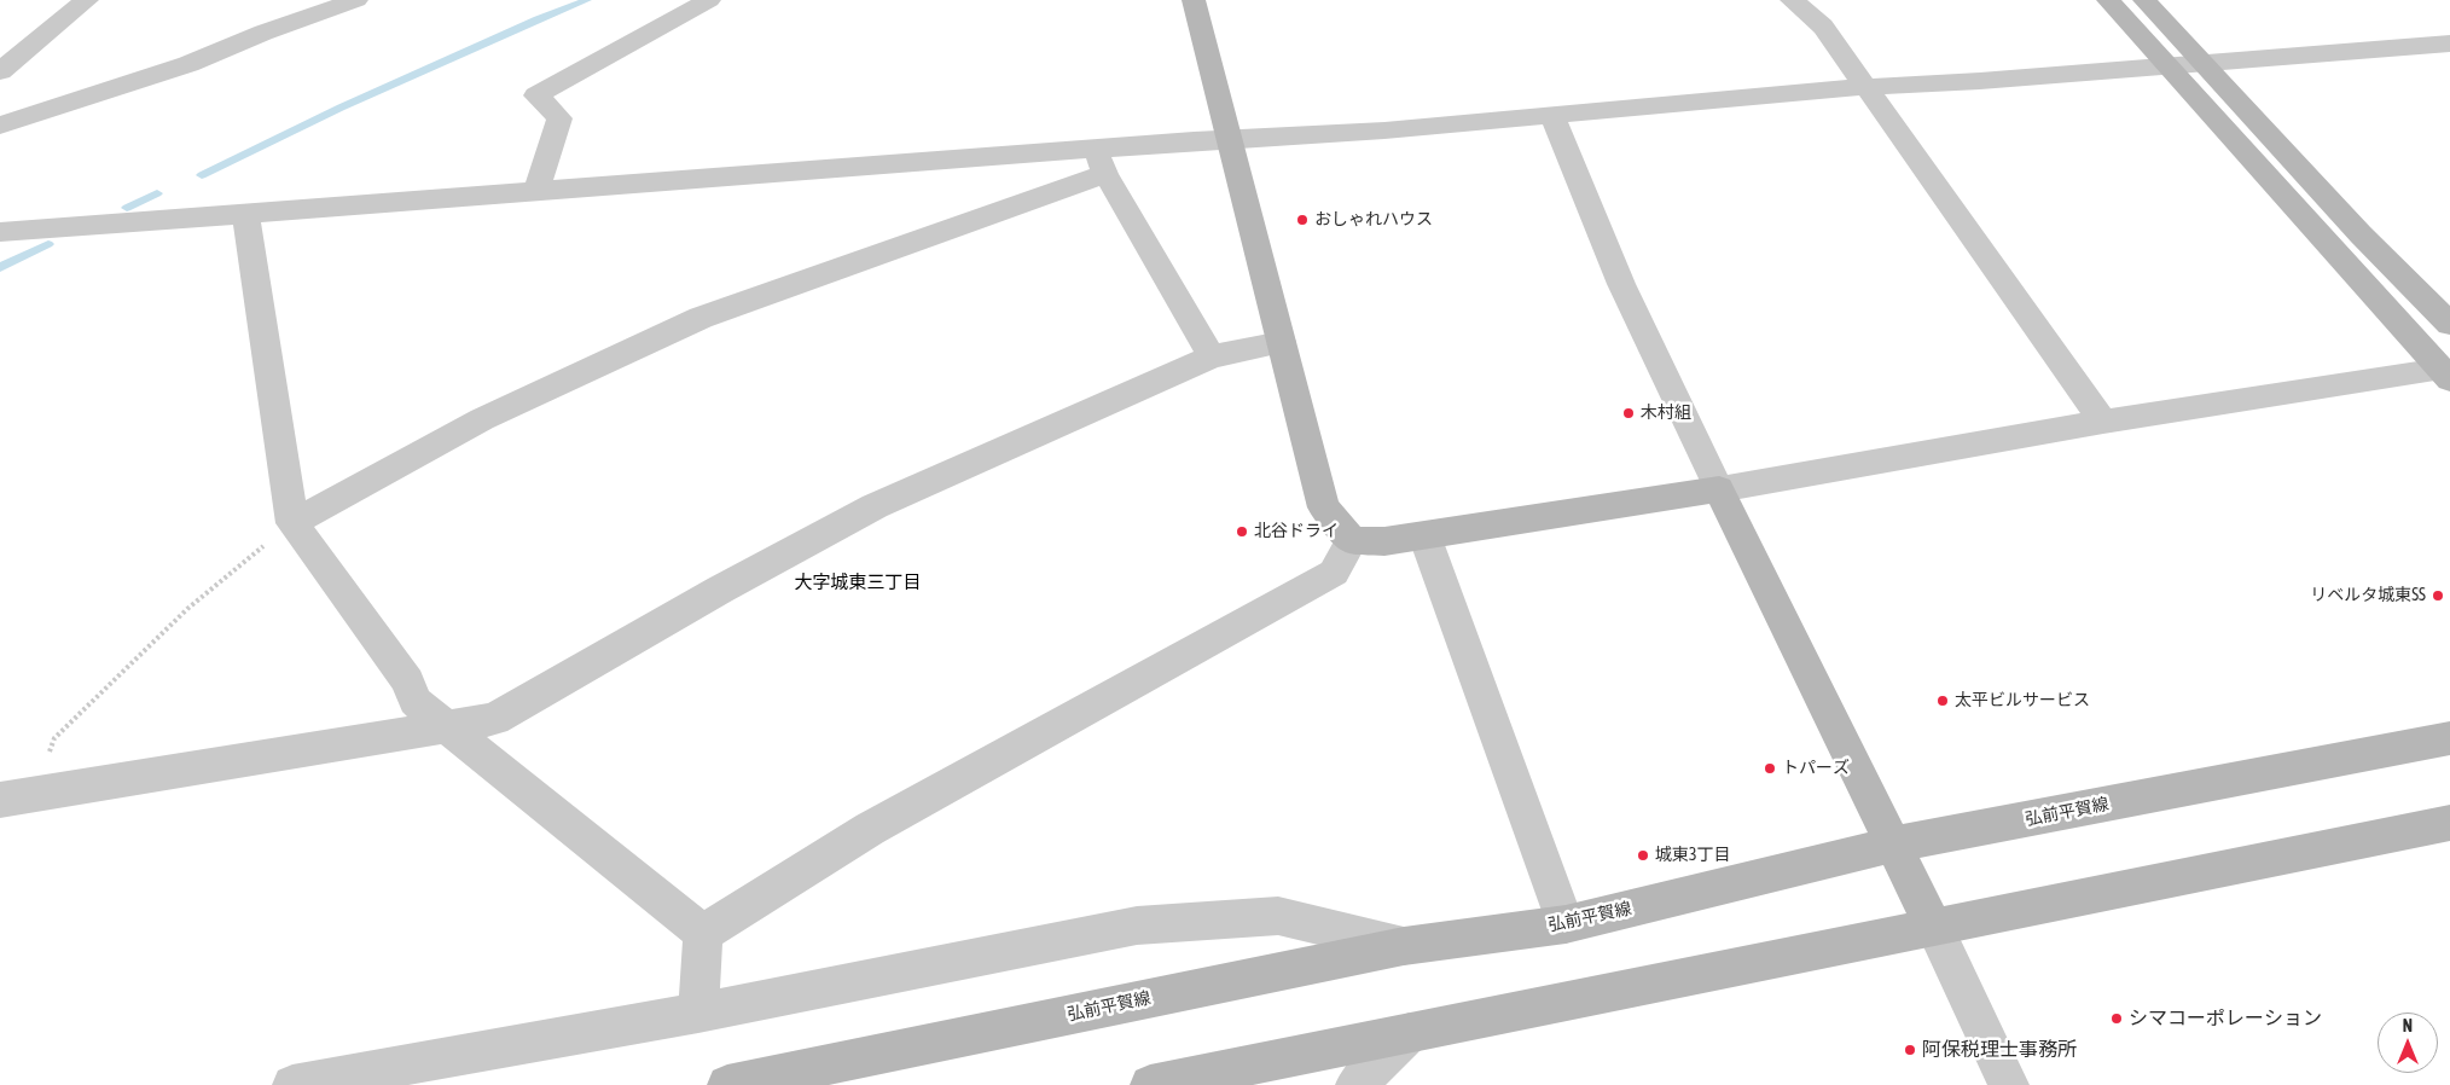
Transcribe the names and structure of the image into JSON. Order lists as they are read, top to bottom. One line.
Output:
{"streets":{"street":["弘前平賀線"]},"districts":["大字城東三丁目"],"places":["おしゃれハウス","木村組","北谷ドライ","リベルタ城東SS","太平ビルサービス","トパーズ","城東3丁目","シマコーポレーション","阿保税理士事務所"],"north":"top"}
